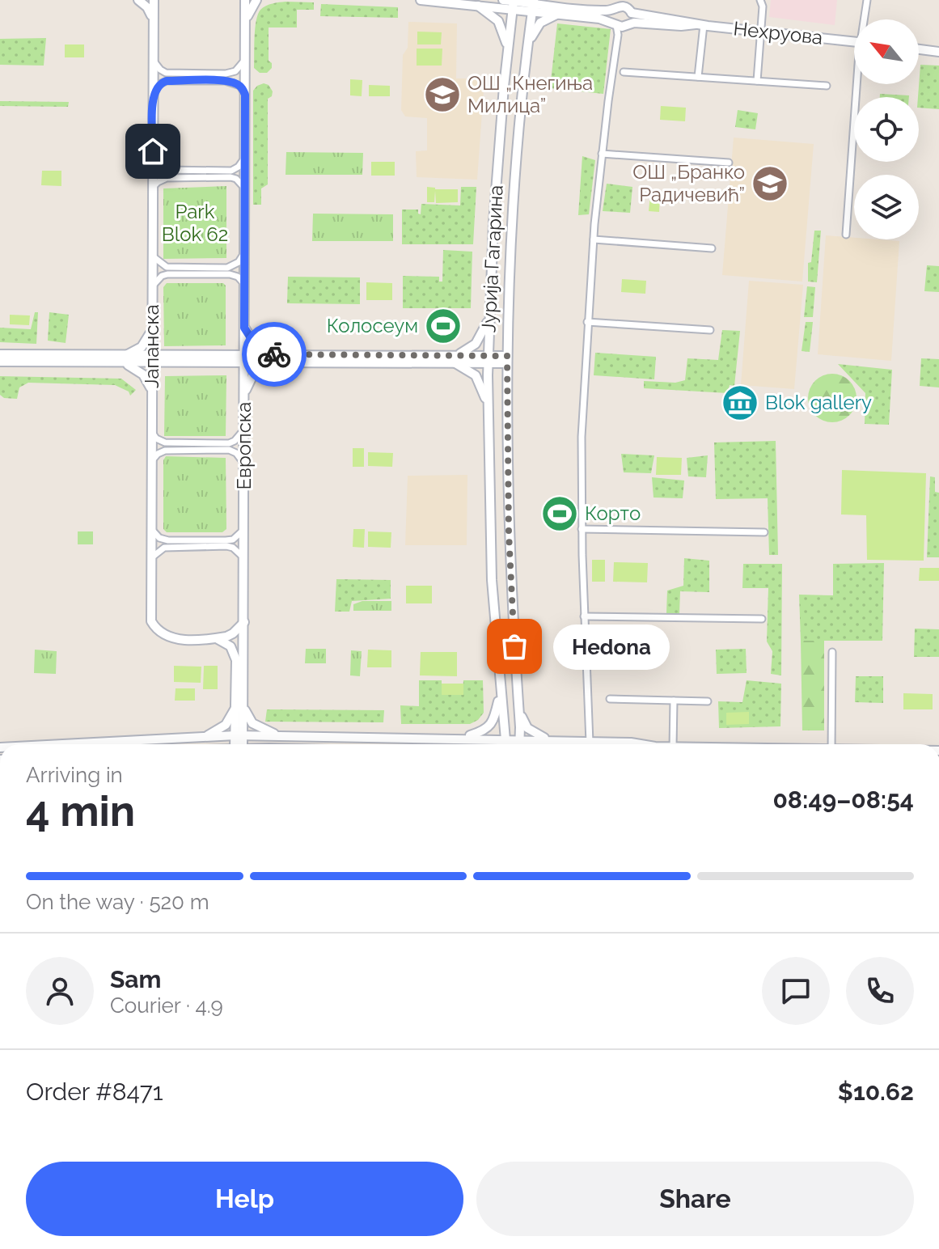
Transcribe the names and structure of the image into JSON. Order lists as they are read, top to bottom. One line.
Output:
{"streets":{"street":["Нехруова","Јурија Гагарина","Јапанска","Европска"]},"crossings":[["Нехруова","Јурија Гагарина"],["Јапанска","Европска"]],"parks":["Park Blok 62"],"places":{"school or university":["ОШ „Кнегиња Милица”","ОШ „Бранко Радичевић”"],"sports":["Колосеум","Корто"],"museum":["Blok gallery"],"other":["Hedona"]},"north":"top left","page":{"bubble":"Hedona","heading":["4 min","Arriving in","08:49–08:54"],"panel":["Sam","Courier · 4.9","Order #8471","$10.62"],"bar":"On the way · 520 m","buttons":["Help","Share"]}}
